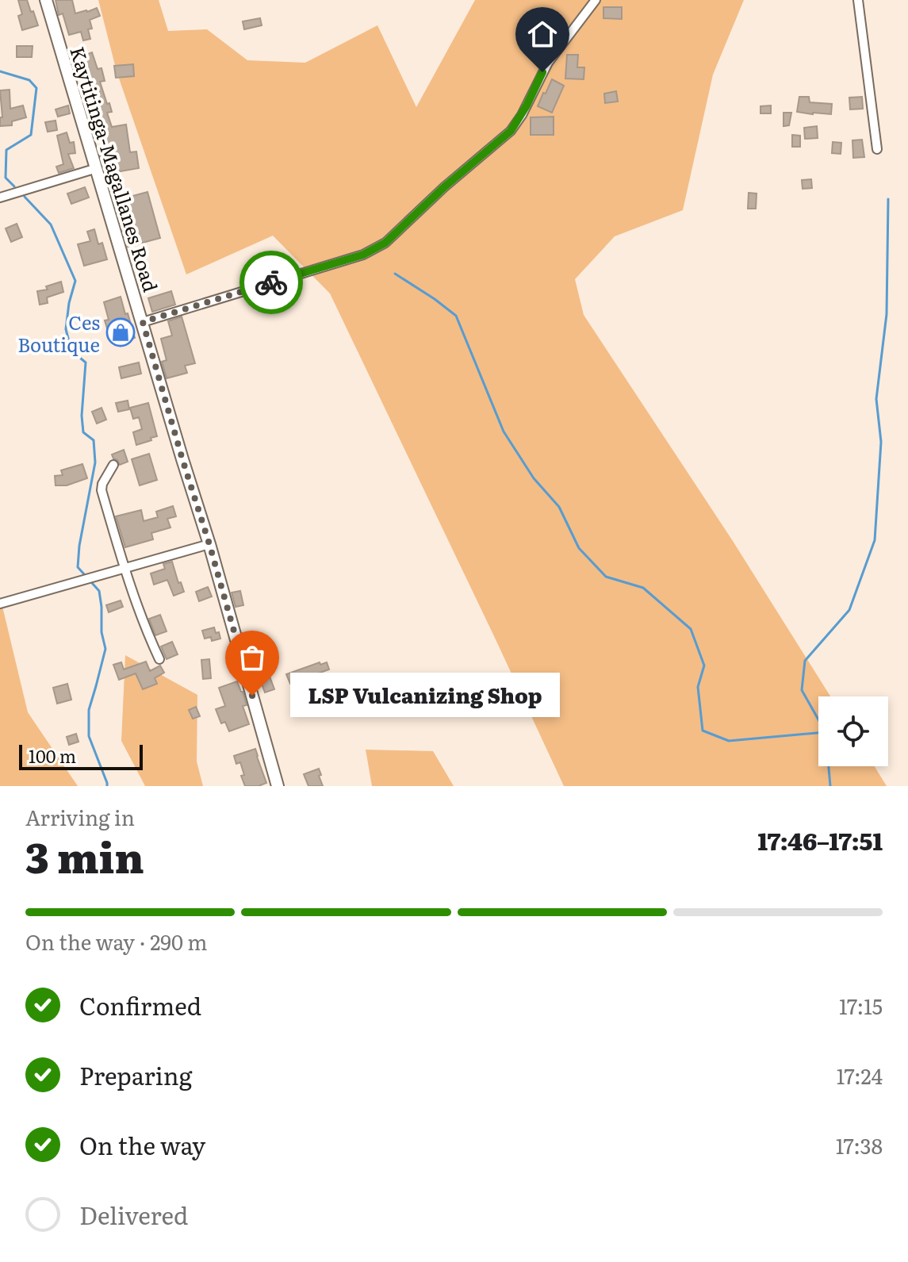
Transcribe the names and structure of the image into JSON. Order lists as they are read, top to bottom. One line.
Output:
{"streets":{"main road":["Kaytitinga-Magallanes Road"]},"places":{"shop":["Ces Boutique"],"other":["LSP Vulcanizing Shop"]},"scale_bar":"100 m","page":{"bubble":"LSP Vulcanizing Shop","scale":"100 m","heading":["3 min","Arriving in","17:46–17:51"],"bar":"On the way · 290 m","list":[["Confirmed","17:15"],["Preparing","17:24"],["On the way","17:38"],"Delivered"]}}
